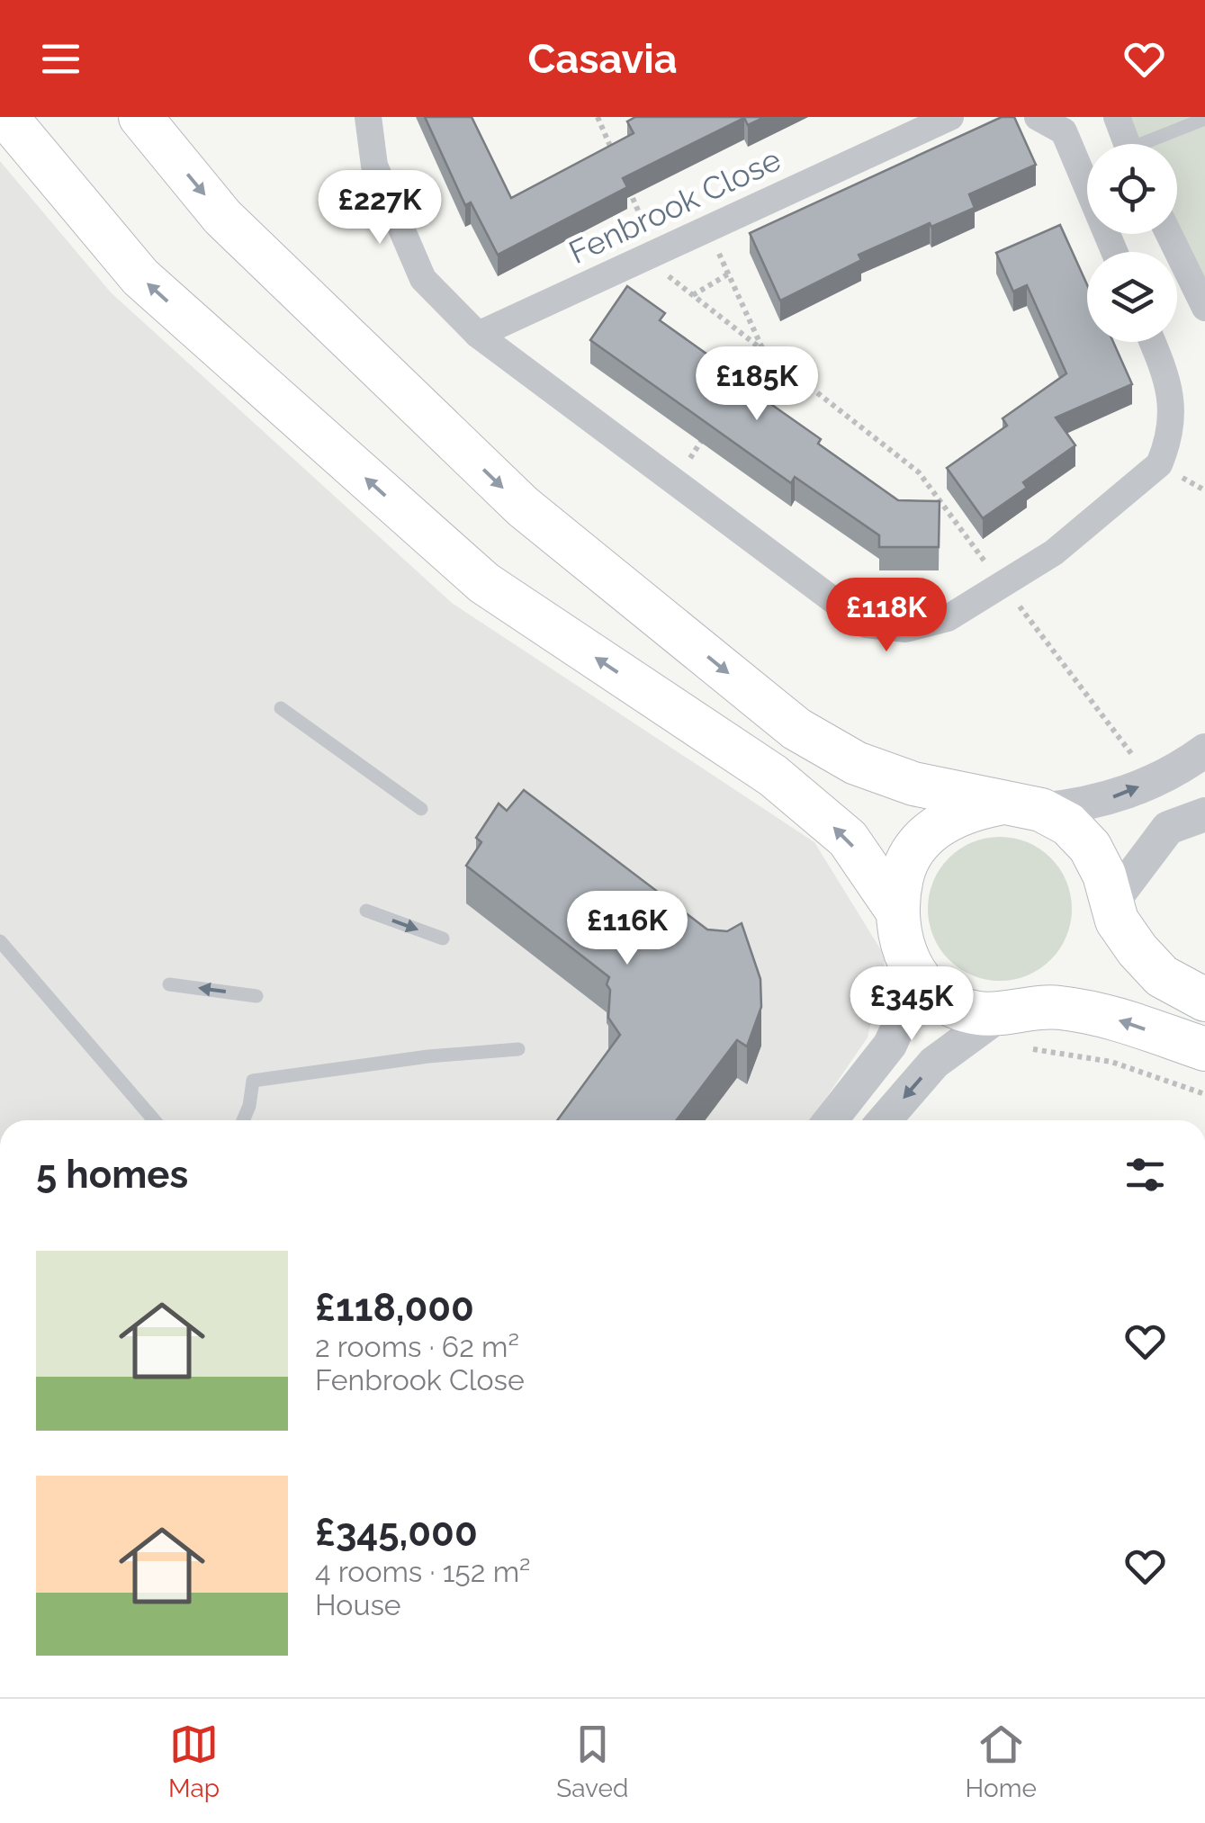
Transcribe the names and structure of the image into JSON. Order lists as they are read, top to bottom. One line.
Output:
{"streets":{"street":["Fenbrook Close"]},"page":{"header":"Casavia","price":["£227K","£185K","£118K","£116K","£345K"],"heading":"5 homes","list":[{"name":"£118,000","note":"2 rooms · 62 m² · Fenbrook Close"},{"name":"£345,000","note":"4 rooms · 152 m² · House"}],"tabs":["Map","Saved","Home"]}}
